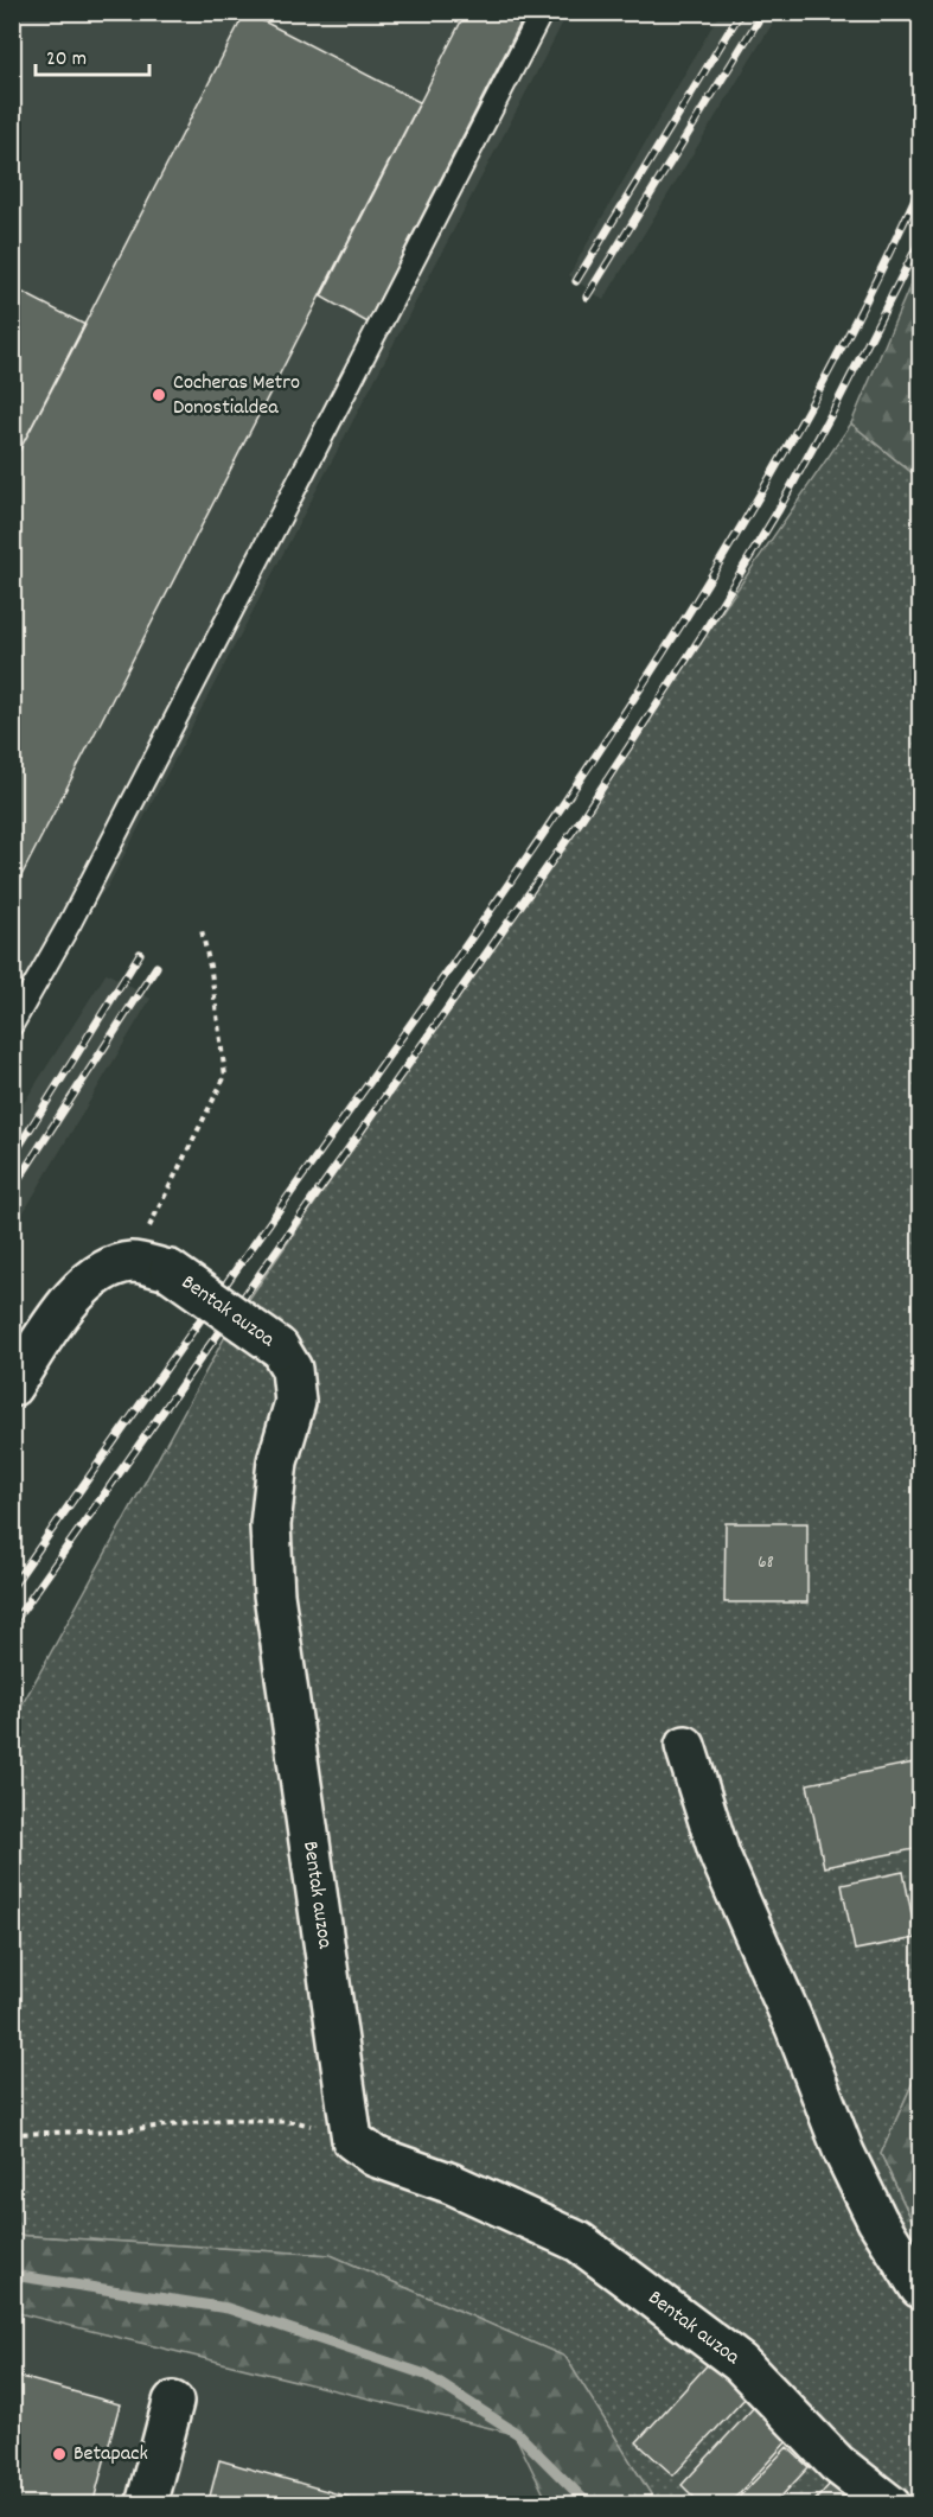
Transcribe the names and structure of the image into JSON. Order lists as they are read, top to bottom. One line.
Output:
{"streets":{"street":["Bentak auzoa"]},"places":["Cocheras Metro Donostialdea","Betapack"],"house_numbers":["68"],"scale_bar":"20 m"}
